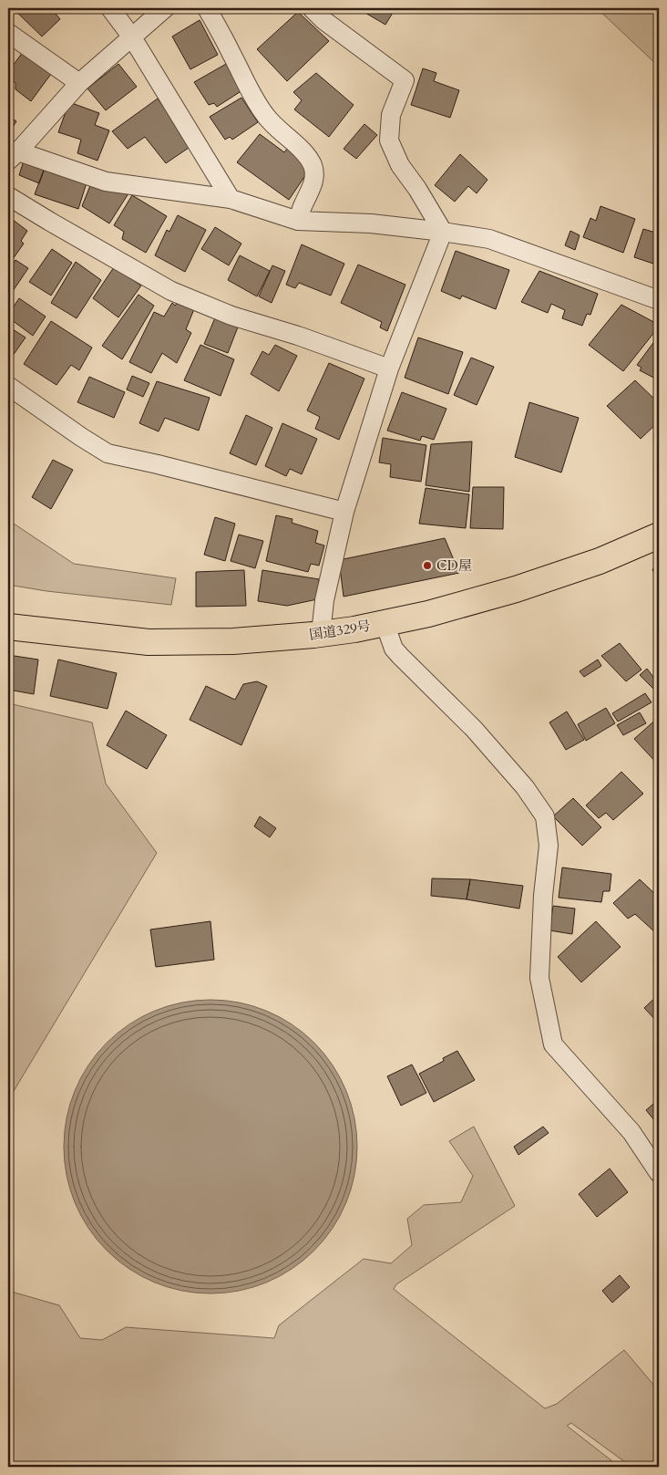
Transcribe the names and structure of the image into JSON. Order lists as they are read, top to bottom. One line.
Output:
{"streets":{"highway":["国道329号"]},"places":["CD屋"]}
